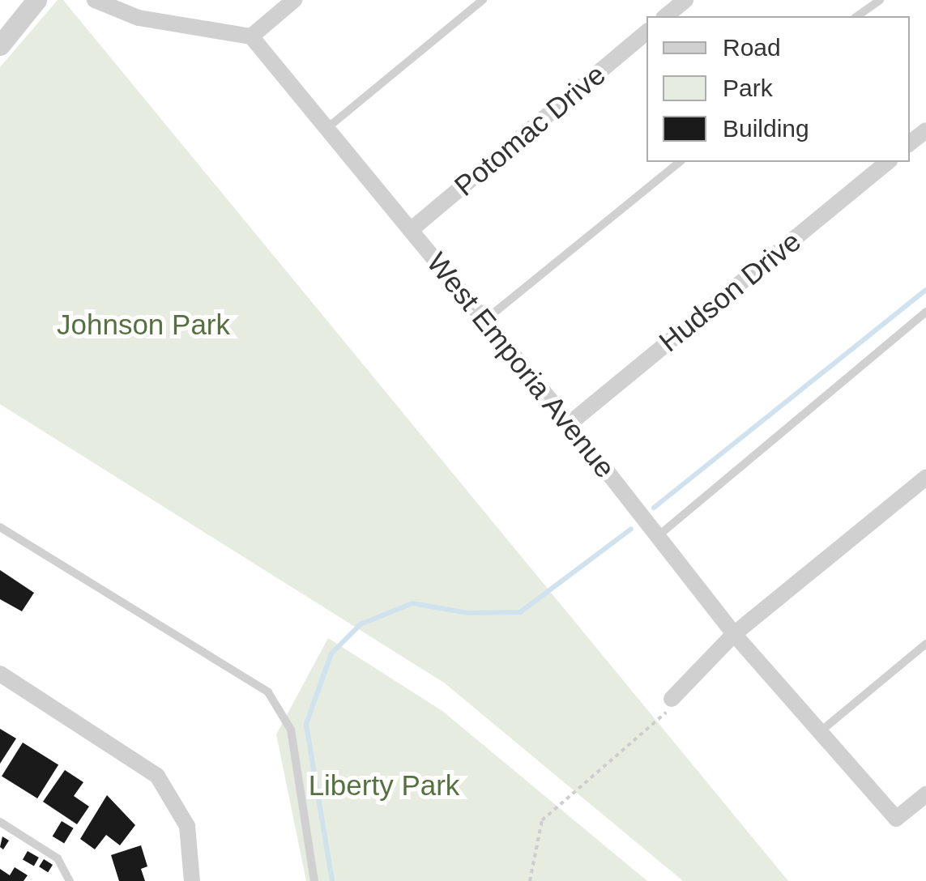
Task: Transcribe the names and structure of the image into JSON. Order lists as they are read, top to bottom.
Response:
{
  "streets": {
    "street": ["Potomac Drive", "Hudson Drive", "West Emporia Avenue"]
  },
  "crossings": [
    ["Potomac Drive", "West Emporia Avenue"],
    ["Hudson Drive", "West Emporia Avenue"]
  ],
  "parks": ["Johnson Park", "Liberty Park"],
  "legend": ["Road", "Park", "Building"]
}
